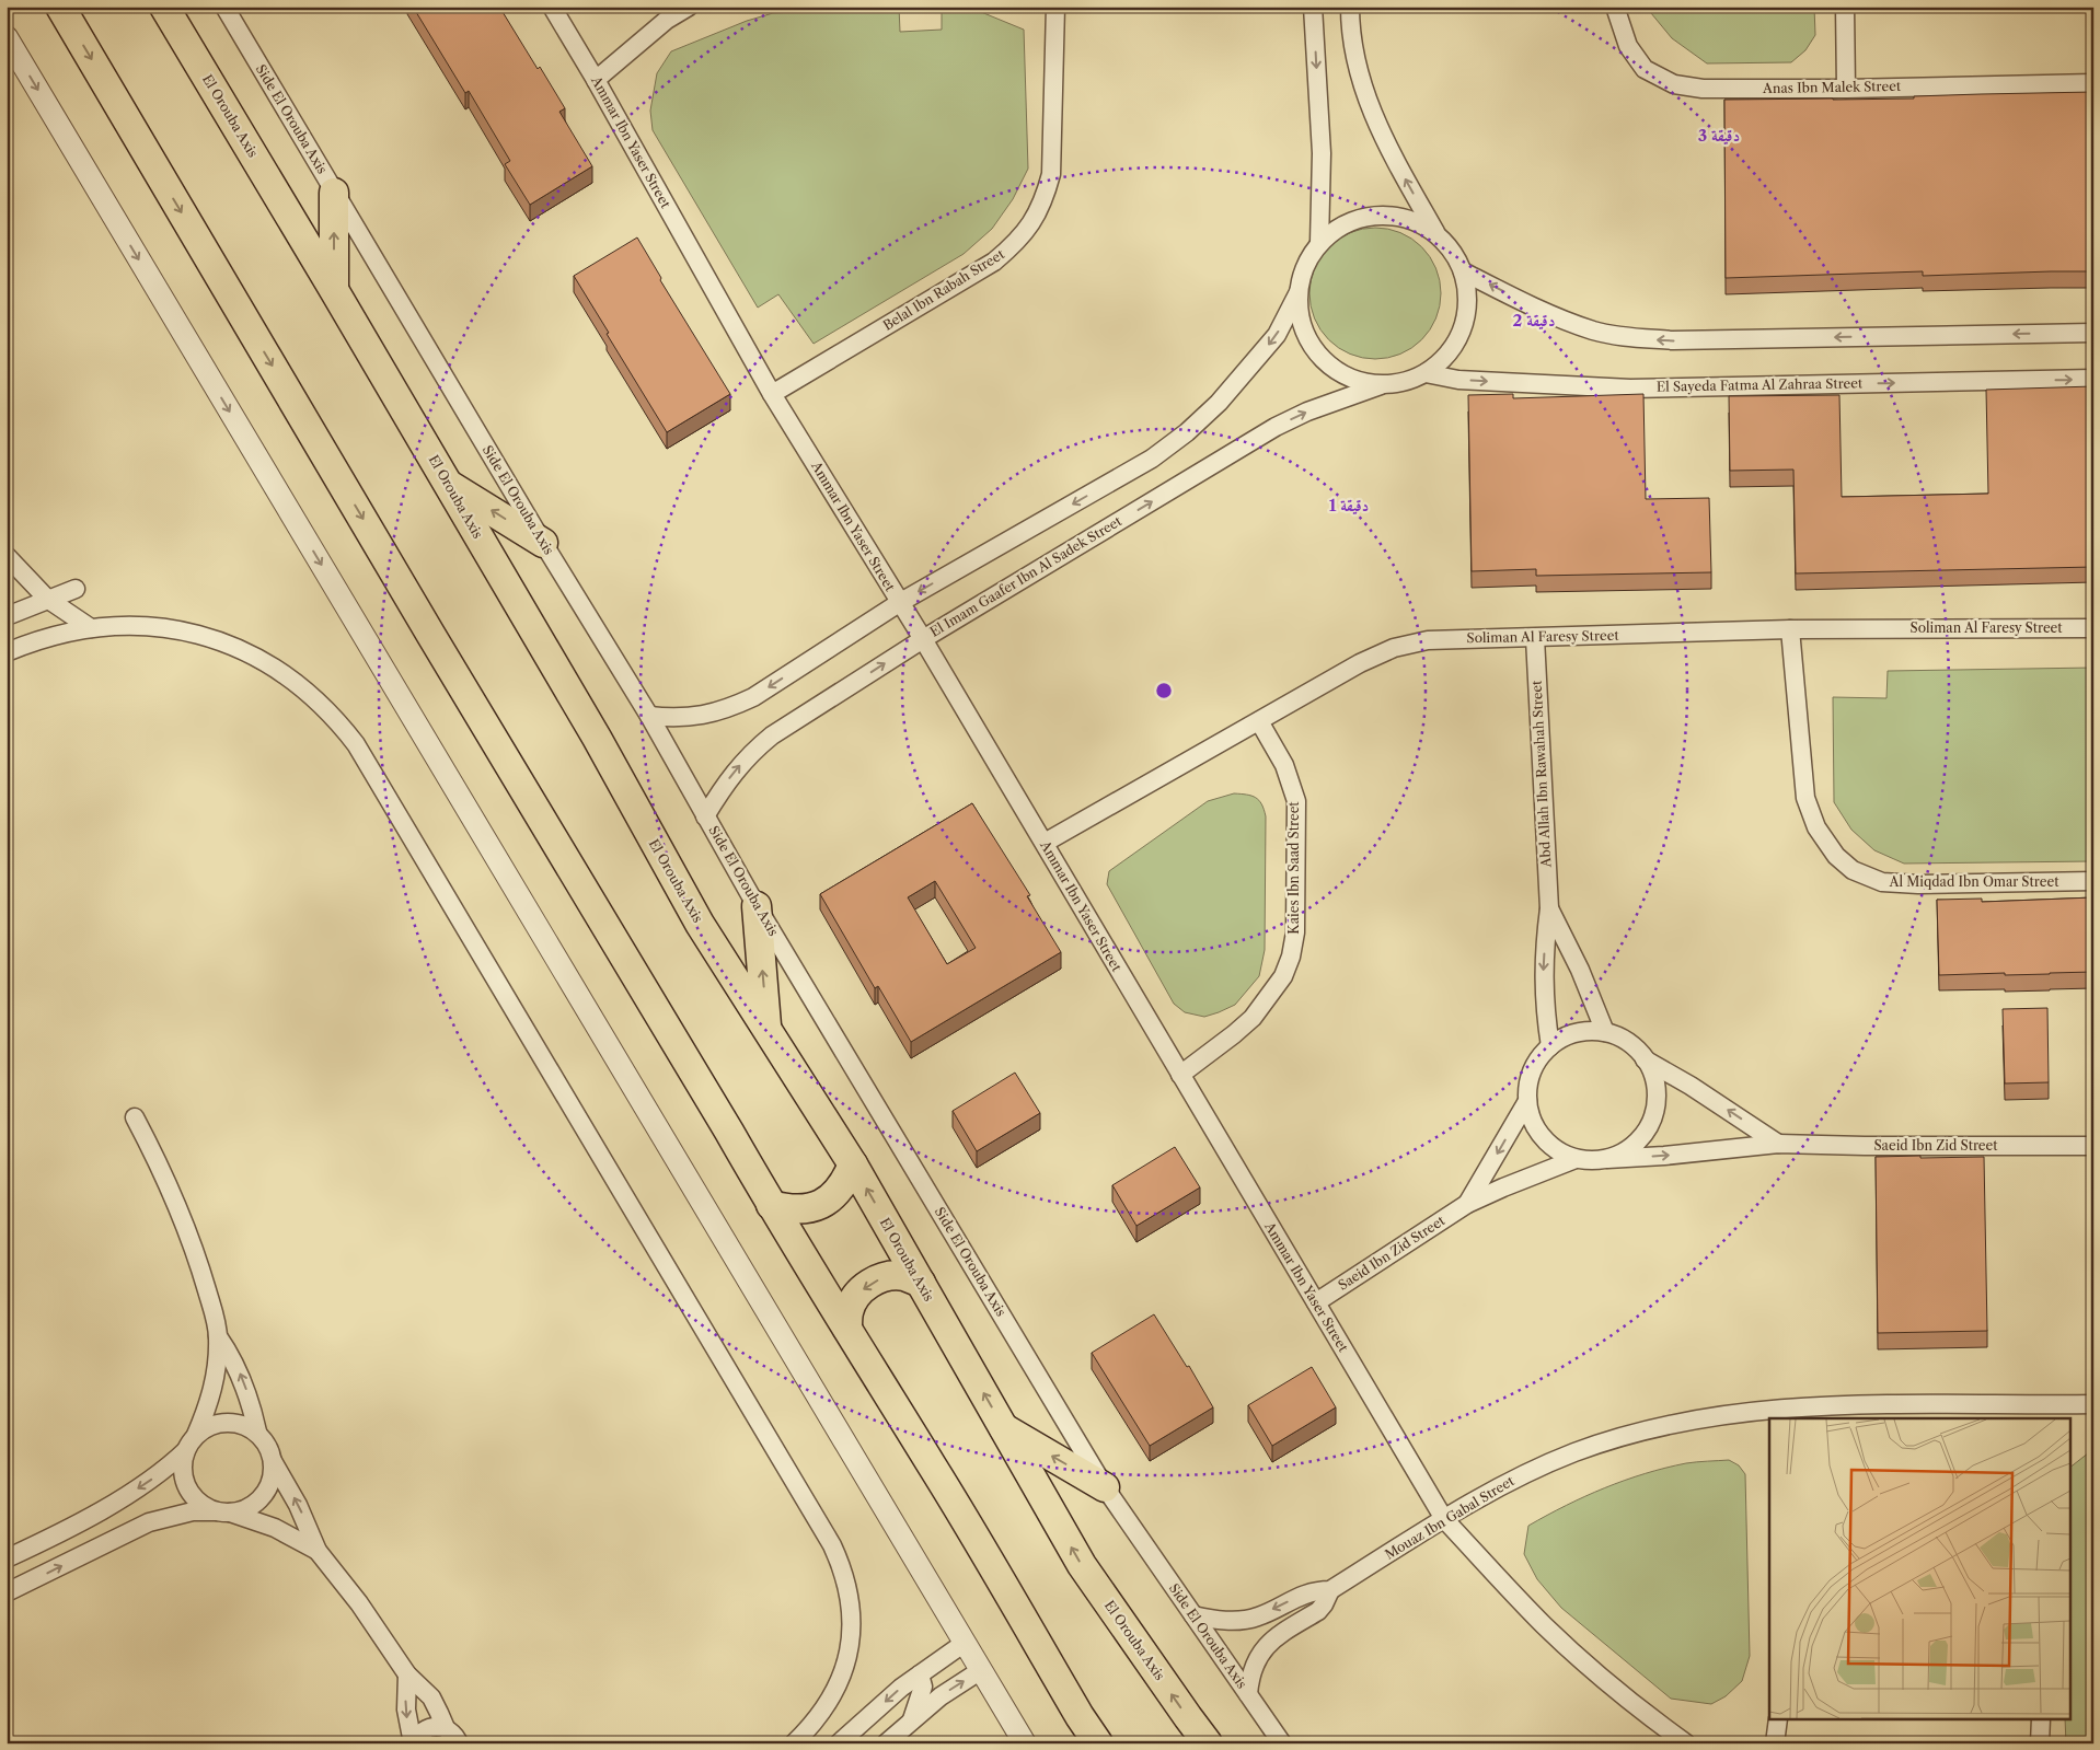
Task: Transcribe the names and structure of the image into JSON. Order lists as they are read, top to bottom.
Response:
{
  "streets": {
    "main road": ["El Orouba Axis"],
    "street": [
      "Anas Ibn Malek Street",
      "Side El Orouba Axis",
      "Ammar Ibn Yaser Street",
      "Belal Ibn Rabah Street",
      "El Sayeda Fatma Al Zahraa Street",
      "El Imam Gaafer Ibn Al Sadek Street",
      "Soliman Al Faresy Street",
      "Abd Allah Ibn Rawahah Street",
      "Kaies Ibn Saad Street",
      "Al Miqdad Ibn Omar Street",
      "Saeid Ibn Zid Street",
      "Mouaz Ibn Gabal Street"
    ]
  },
  "crossings": [
    ["Side El Orouba Axis", "El Imam Gaafer Ibn Al Sadek Street"],
    ["Side El Orouba Axis", "Mouaz Ibn Gabal Street"],
    ["Ammar Ibn Yaser Street", "Belal Ibn Rabah Street"],
    ["Ammar Ibn Yaser Street", "El Imam Gaafer Ibn Al Sadek Street"],
    ["Ammar Ibn Yaser Street", "Soliman Al Faresy Street"],
    ["Ammar Ibn Yaser Street", "Kaies Ibn Saad Street"],
    ["Ammar Ibn Yaser Street", "Saeid Ibn Zid Street"],
    ["Ammar Ibn Yaser Street", "Mouaz Ibn Gabal Street"],
    ["El Sayeda Fatma Al Zahraa Street", "El Imam Gaafer Ibn Al Sadek Street"],
    ["Soliman Al Faresy Street", "Abd Allah Ibn Rawahah Street"],
    ["Soliman Al Faresy Street", "Kaies Ibn Saad Street"],
    ["Soliman Al Faresy Street", "Al Miqdad Ibn Omar Street"],
    ["Abd Allah Ibn Rawahah Street", "Saeid Ibn Zid Street"]
  ],
  "rings": ["3 دقيقة", "2 دقيقة", "1 دقيقة"]
}
